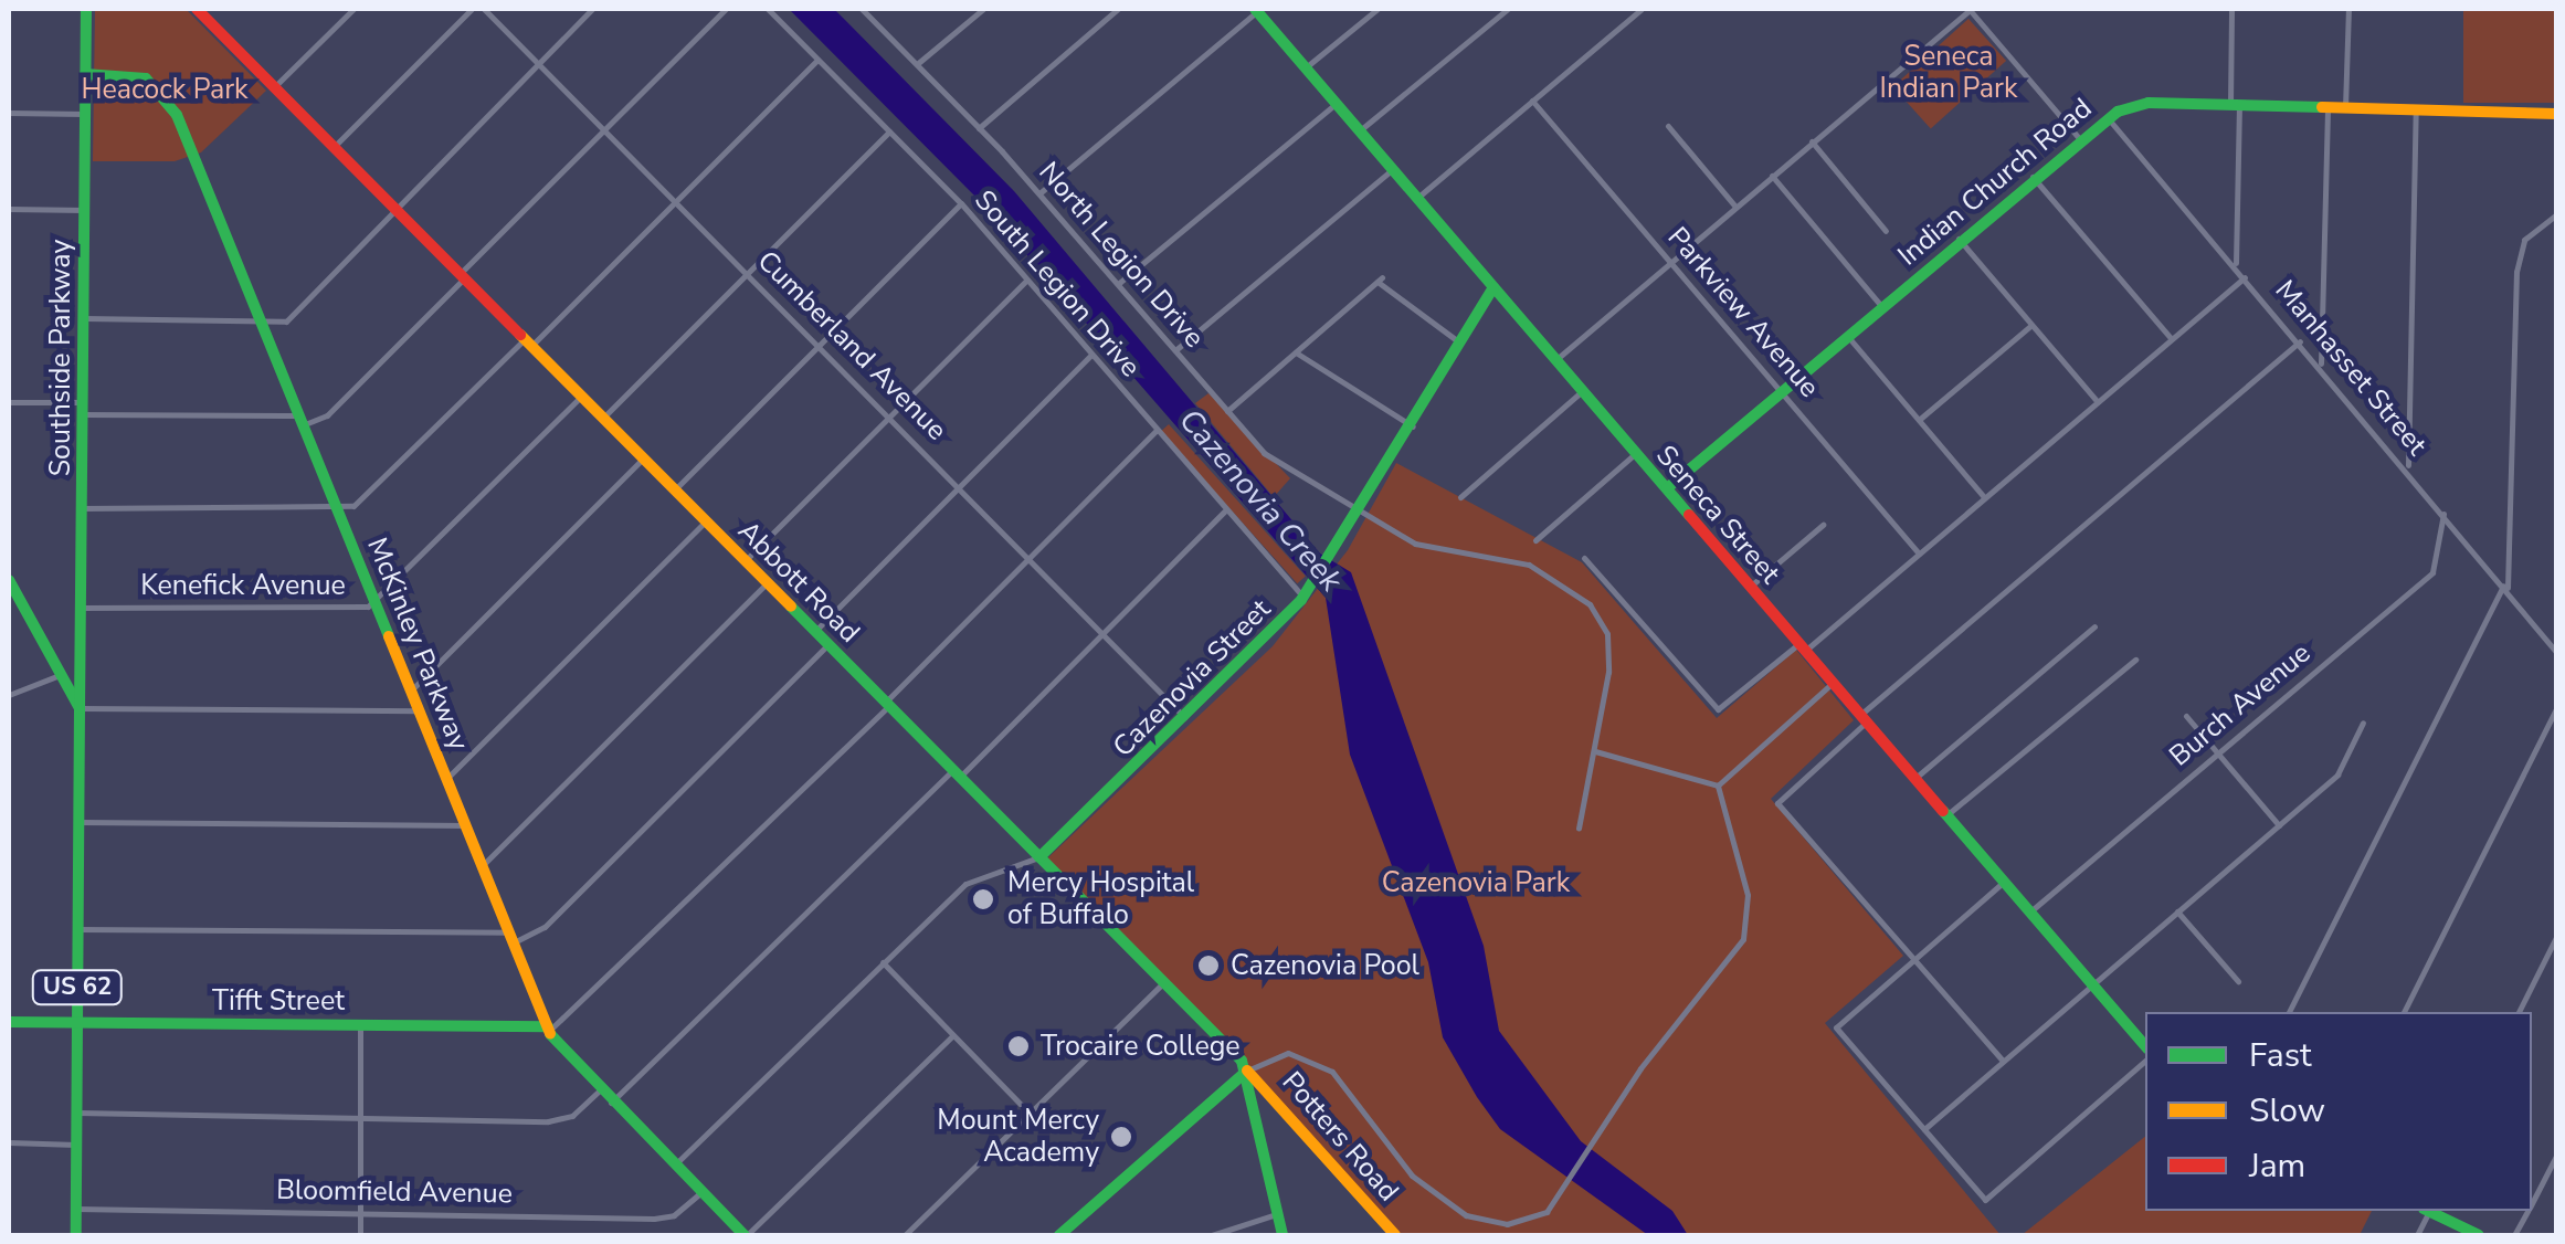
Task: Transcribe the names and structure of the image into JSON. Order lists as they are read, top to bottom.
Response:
{
  "streets": {
    "street": [
      "Indian Church Road",
      "North Legion Drive",
      "South Legion Drive",
      "Parkview Avenue",
      "Cumberland Avenue",
      "Southside Parkway",
      "Manhasset Street",
      "Seneca Street",
      "Abbott Road",
      "Kenefick Avenue",
      "McKinley Parkway",
      "Cazenovia Street",
      "Burch Avenue",
      "US 62",
      "Tifft Street",
      "Potters Road",
      "Bloomfield Avenue"
    ]
  },
  "crossings": [
    ["Indian Church Road", "Parkview Avenue"],
    ["Indian Church Road", "Manhasset Street"],
    ["Indian Church Road", "Seneca Street"],
    ["North Legion Drive", "Cazenovia Street"],
    ["South Legion Drive", "Cazenovia Street"],
    ["Cumberland Avenue", "Cazenovia Street"],
    ["Southside Parkway", "Kenefick Avenue"],
    ["Southside Parkway", "McKinley Parkway"],
    ["Southside Parkway", "US 62"],
    ["Manhasset Street", "Burch Avenue"],
    ["Seneca Street", "Cazenovia Street"],
    ["Seneca Street", "Burch Avenue"],
    ["Abbott Road", "Kenefick Avenue"],
    ["Abbott Road", "Cazenovia Street"],
    ["Abbott Road", "Potters Road"],
    ["Kenefick Avenue", "McKinley Parkway"],
    ["McKinley Parkway", "Tifft Street"],
    ["McKinley Parkway", "Bloomfield Avenue"],
    ["US 62", "Tifft Street"],
    ["US 62", "Bloomfield Avenue"]
  ],
  "water": ["Cazenovia Creek"],
  "parks": ["Seneca Indian Park", "Heacock Park", "Cazenovia Park"],
  "places": [
    "Mercy Hospital of Buffalo",
    "Cazenovia Pool",
    "Trocaire College",
    "Mount Mercy Academy"
  ],
  "legend": ["Fast", "Slow", "Jam"]
}
